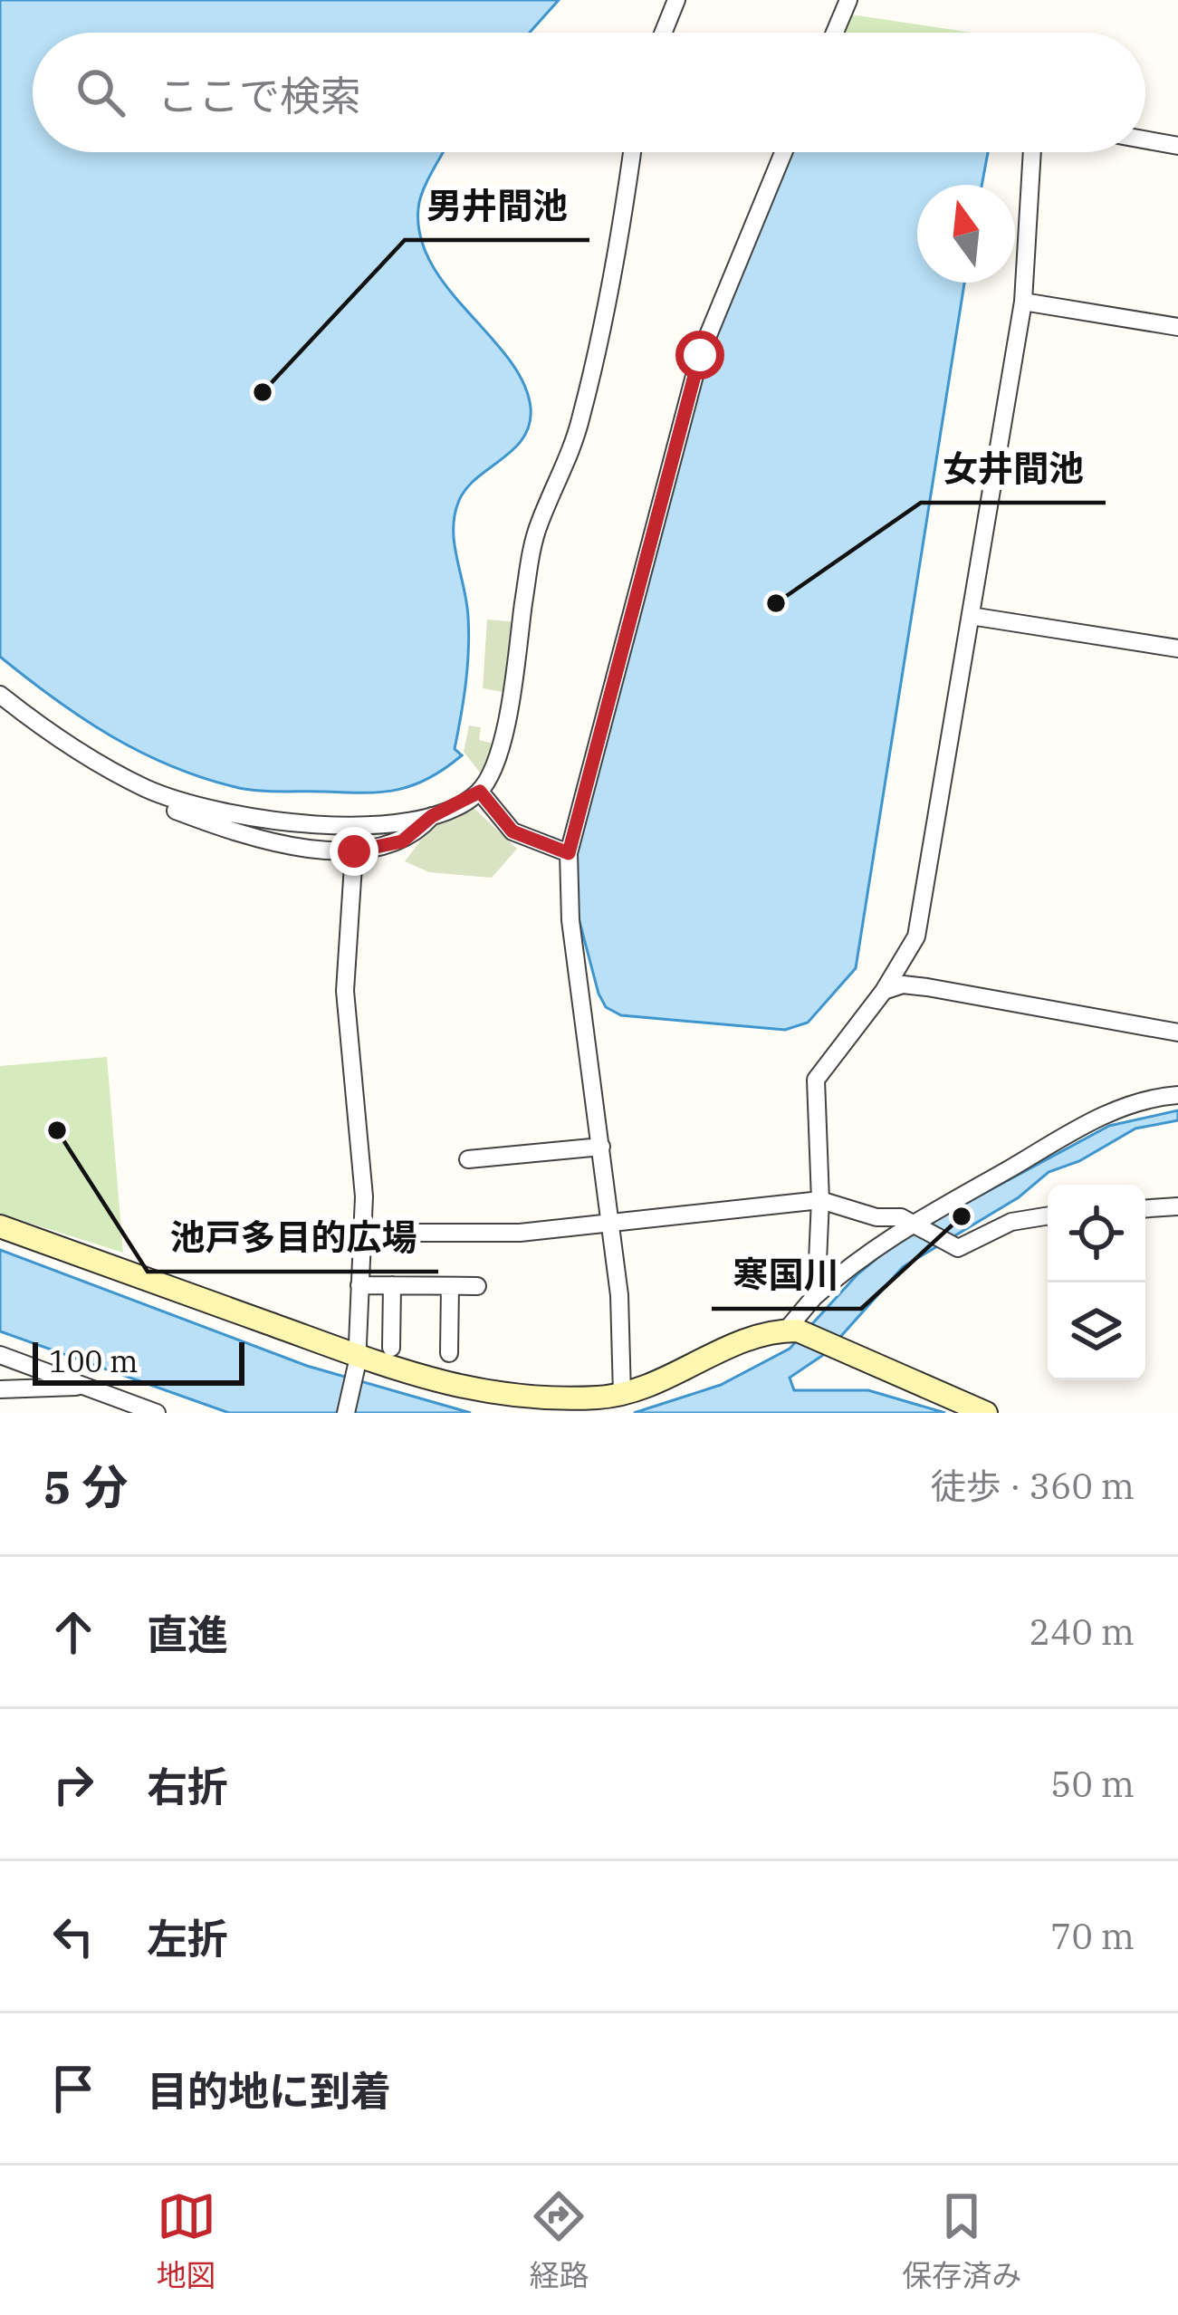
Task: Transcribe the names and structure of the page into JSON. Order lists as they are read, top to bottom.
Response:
{
  "places": [
    "男井間池",
    "女井間池",
    "池戸多目的広場",
    "寒国川"
  ],
  "scale_bar": "100 m",
  "north": "top",
  "page": {
    "search": "ここで検索",
    "scale": "100 m",
    "heading": ["5 分", "徒歩 · 360 m"],
    "list": [
      ["直進", "240 m"],
      ["右折", "50 m"],
      ["左折", "70 m"],
      "目的地に到着"
    ],
    "nav": ["地図", "経路", "保存済み"]
  }
}
